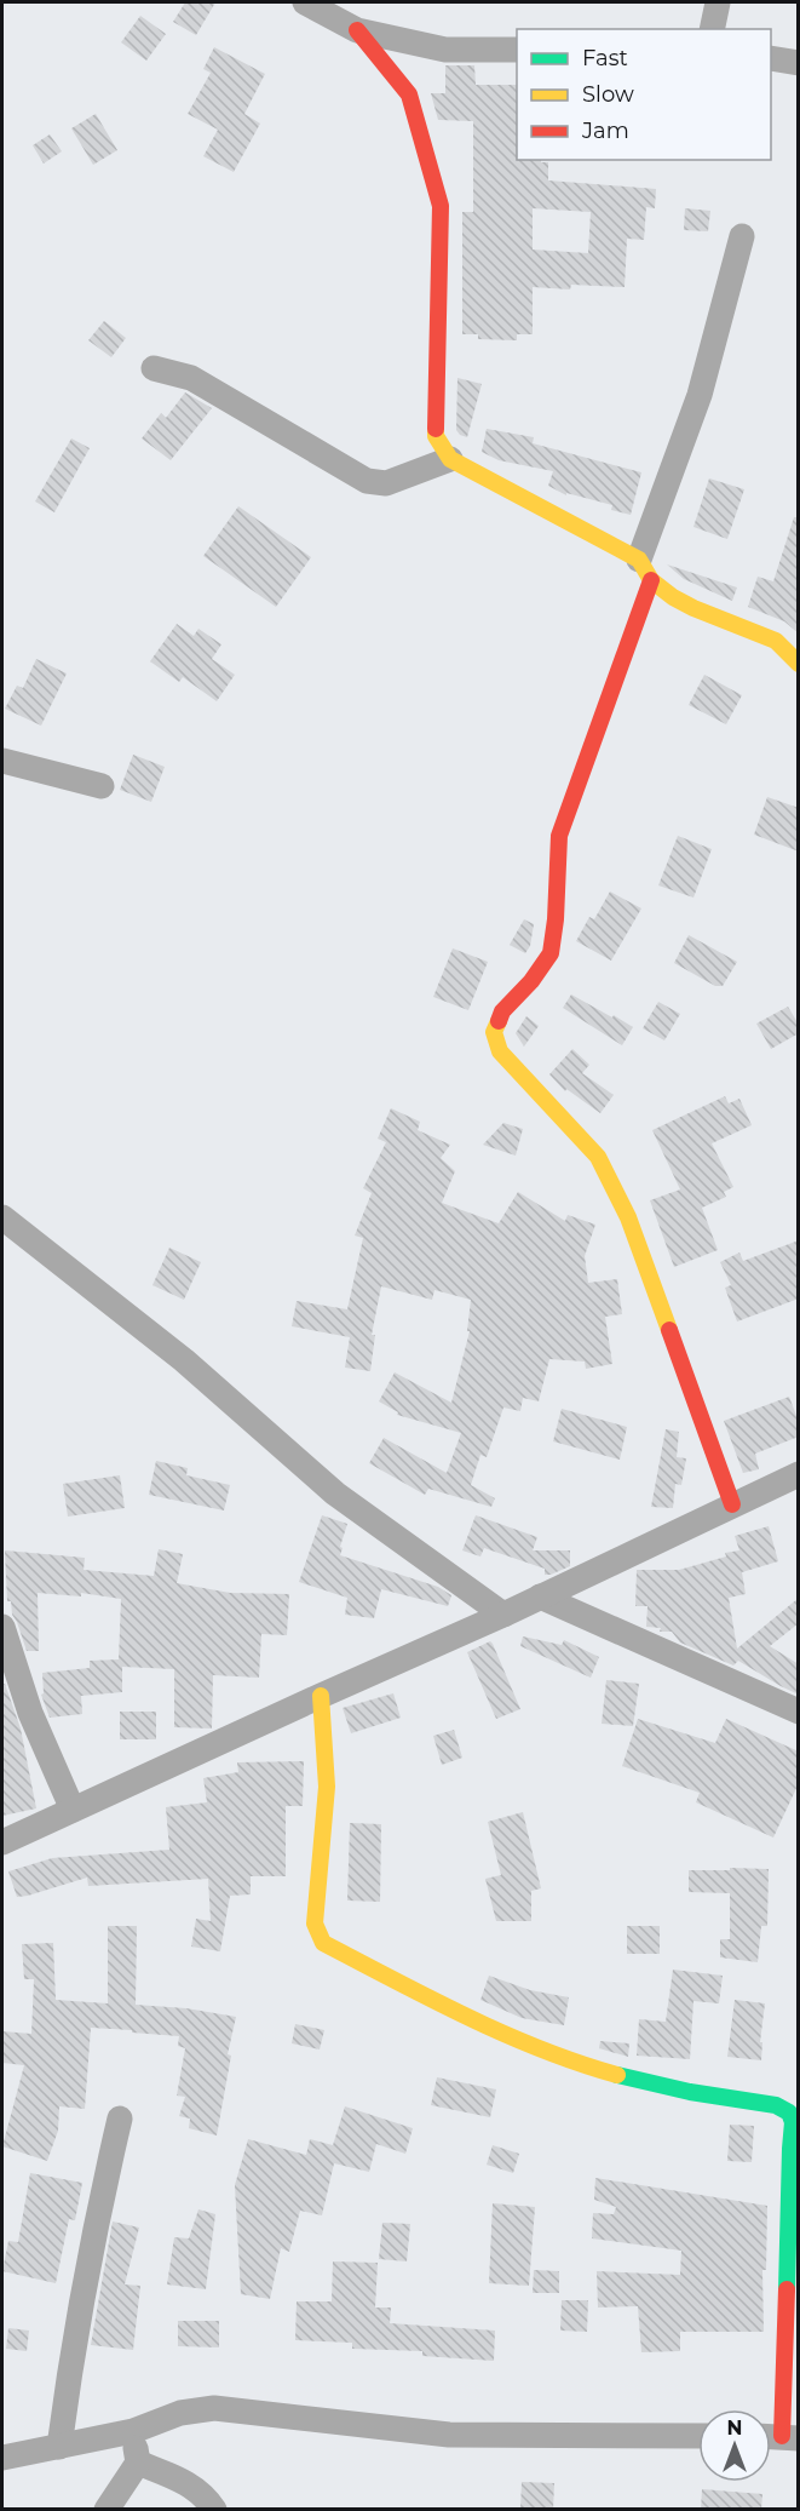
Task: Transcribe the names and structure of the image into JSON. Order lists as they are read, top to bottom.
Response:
{
  "legend": ["Fast", "Slow", "Jam"],
  "north": "top"
}
